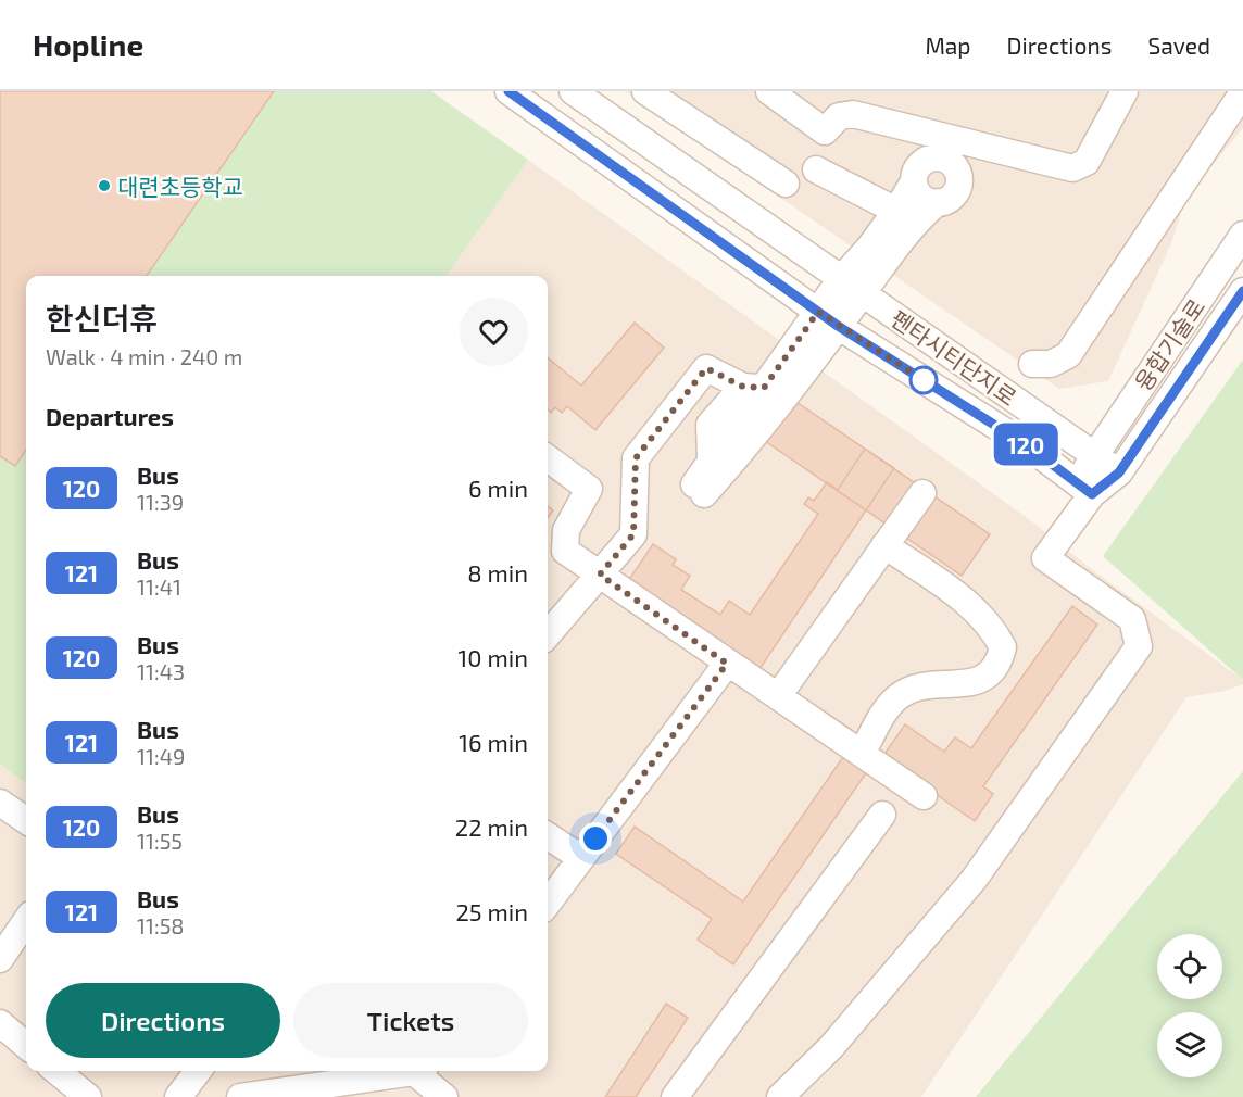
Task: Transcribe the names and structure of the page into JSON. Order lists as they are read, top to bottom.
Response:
{
  "streets": {
    "street": ["융합기술로", "펜타시티단지로"]
  },
  "crossings": [
    ["융합기술로", "펜타시티단지로"]
  ],
  "places": ["대련초등학교"],
  "lines": ["bus line 120"],
  "page": {
    "header": "Hopline",
    "nav": ["Map", "Directions", "Saved"],
    "on_map": "120",
    "heading": [
      ["한신더휴", "Walk · 4 min · 240 m"],
      "Departures"
    ],
    "list": [
      {
        "mark": "120",
        "name": "Bus",
        "note": "11:39",
        "value": "6 min"
      },
      {
        "mark": "121",
        "name": "Bus",
        "note": "11:41",
        "value": "8 min"
      },
      {
        "mark": "120",
        "name": "Bus",
        "note": "11:43",
        "value": "10 min"
      },
      {
        "mark": "121",
        "name": "Bus",
        "note": "11:49",
        "value": "16 min"
      },
      {
        "mark": "120",
        "name": "Bus",
        "note": "11:55",
        "value": "22 min"
      },
      {
        "mark": "121",
        "name": "Bus",
        "note": "11:58",
        "value": "25 min"
      }
    ],
    "buttons": ["Directions", "Tickets"]
  }
}
